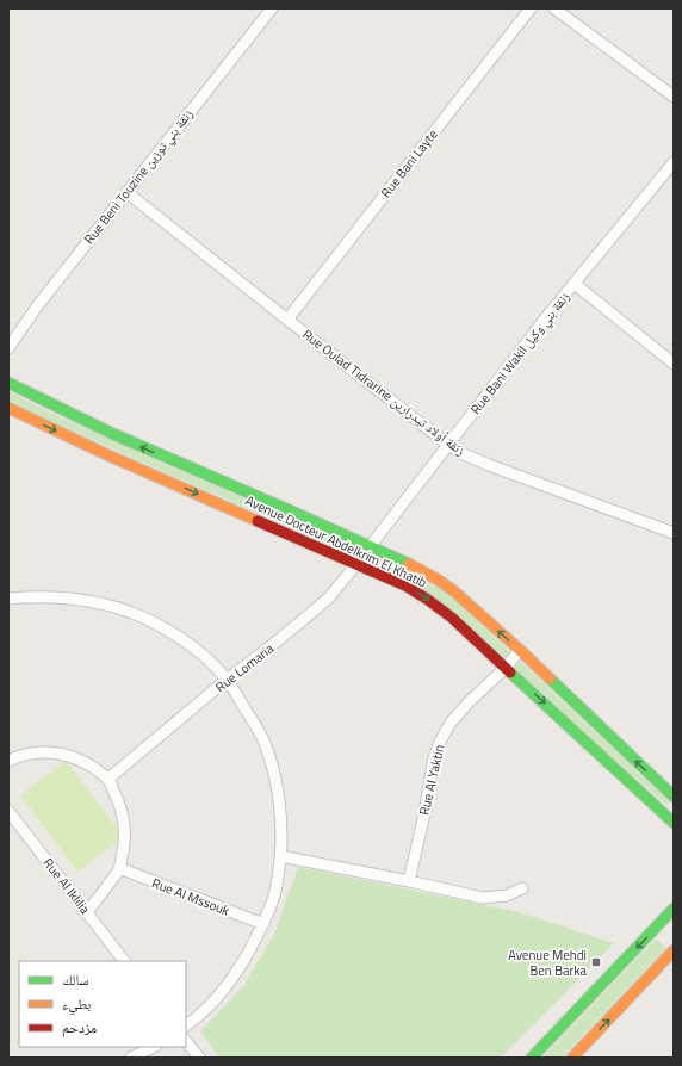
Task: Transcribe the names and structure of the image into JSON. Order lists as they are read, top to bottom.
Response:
{
  "streets": {
    "main road": ["Avenue Docteur Abdelkrim El Khatib"],
    "street": [
      "Rue Bani Layte",
      "Rue Beni Touzine زنقة بني توزين",
      "Rue Bani Wakil زنقة بني وكيل",
      "Rue Oulad Tidrarine زنقة أولاد تيدرارين",
      "Rue Lomaria",
      "Rue Al Yaktin",
      "Rue Al Iklilia",
      "Rue Al Mssouk"
    ]
  },
  "crossings": [
    ["Rue Bani Layte", "Rue Oulad Tidrarine زنقة أولاد تيدرارين"],
    ["Rue Beni Touzine زنقة بني توزين", "Rue Oulad Tidrarine زنقة أولاد تيدرارين"],
    ["Rue Bani Wakil زنقة بني وكيل", "Rue Oulad Tidrarine زنقة أولاد تيدرارين"],
    ["Rue Bani Wakil زنقة بني وكيل", "Avenue Docteur Abdelkrim El Khatib"],
    ["Rue Bani Wakil زنقة بني وكيل", "Rue Lomaria"],
    ["Avenue Docteur Abdelkrim El Khatib", "Rue Lomaria"],
    ["Avenue Docteur Abdelkrim El Khatib", "Rue Al Yaktin"]
  ],
  "places": {
    "transit": ["Avenue Mehdi Ben Barka"]
  },
  "legend": ["سالك", "بطيء", "مزدحم"]
}
